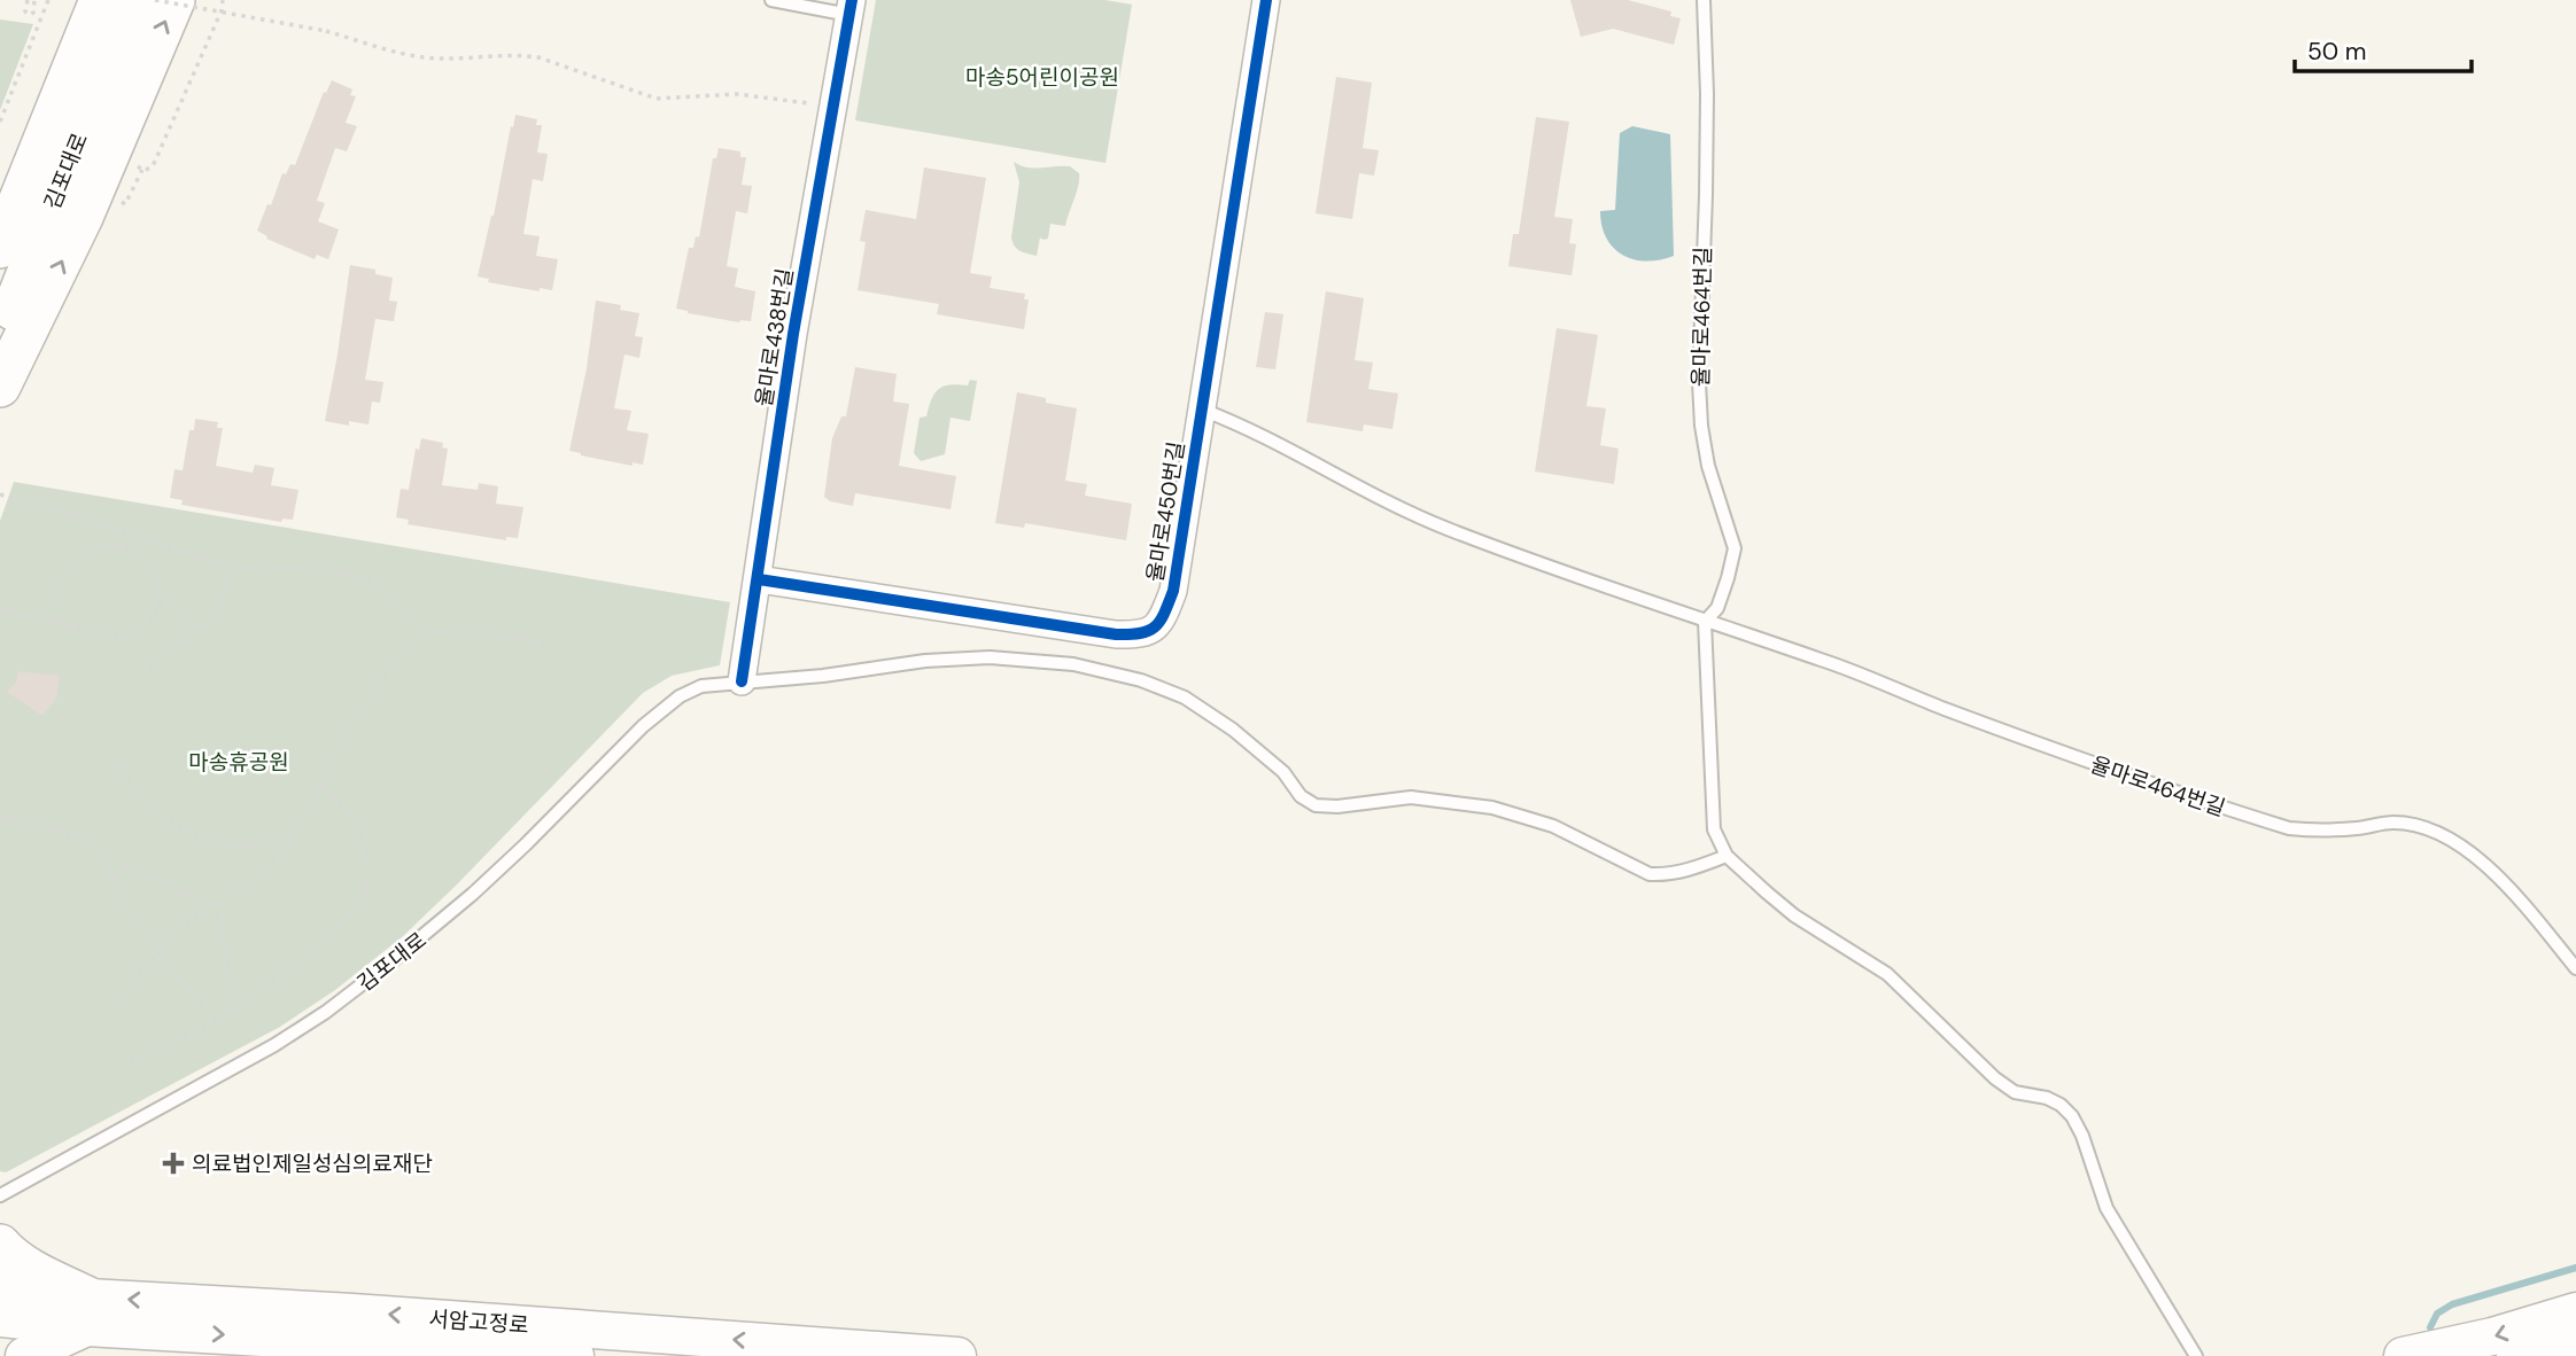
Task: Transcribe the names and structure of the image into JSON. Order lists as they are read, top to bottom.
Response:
{
  "streets": {
    "main road": ["김포대로", "서암고정로"],
    "street": ["율마로438번길", "율마로450번길"],
    "lane": ["율마로464번길"]
  },
  "crossings": [
    ["김포대로", "율마로438번길"],
    ["율마로438번길", "율마로450번길"]
  ],
  "parks": ["마송5어린이공원", "마송휴공원"],
  "places": {
    "health": ["의료법인제일성심의료재단"]
  },
  "scale_bar": "50 m"
}
